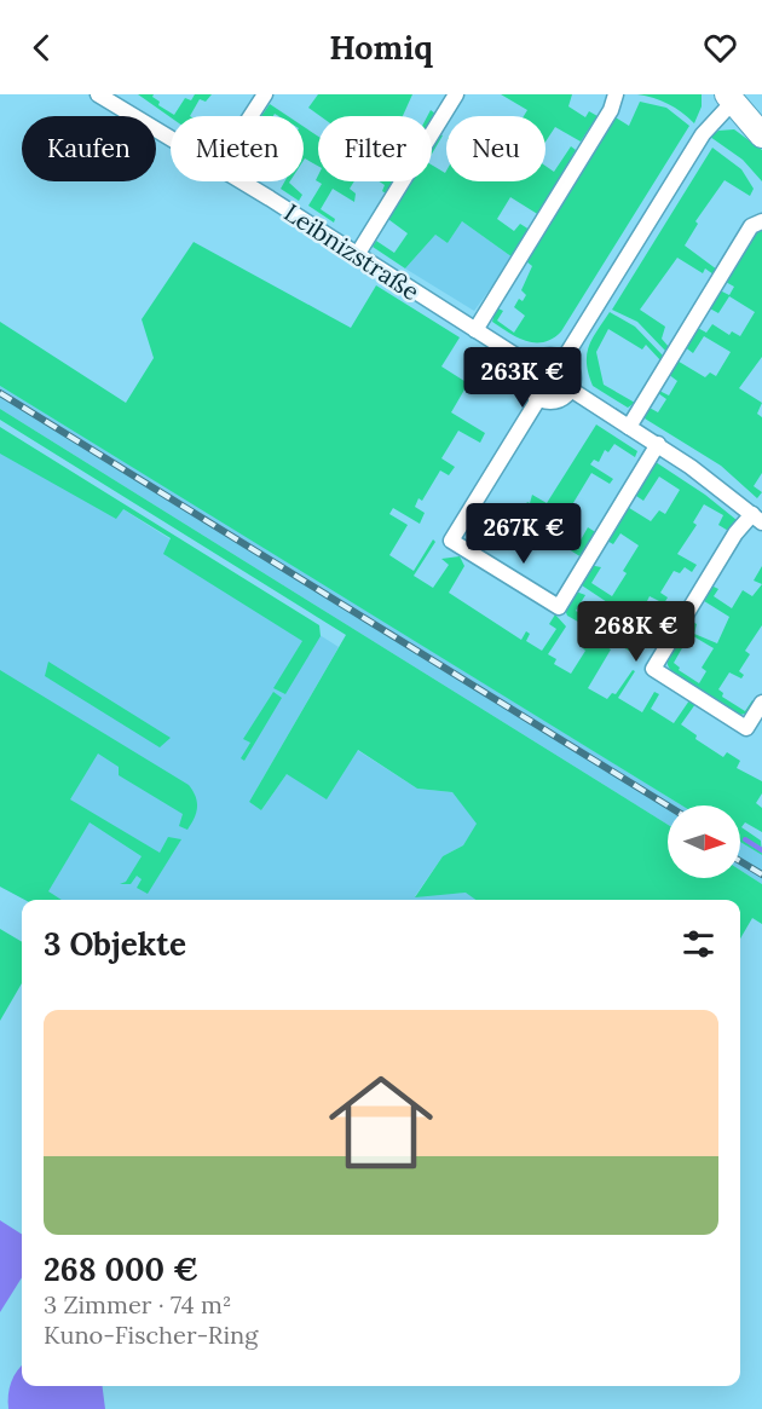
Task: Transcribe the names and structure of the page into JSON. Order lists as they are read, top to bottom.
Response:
{
  "streets": {
    "street": ["Leibnizstraße"]
  },
  "north": "right",
  "page": {
    "header": "Homiq",
    "chip": [
      "Kaufen",
      "Mieten",
      "Filter",
      "Neu"
    ],
    "price": ["263K €", "267K €", "268K €"],
    "heading": "3 Objekte",
    "list": [
      {
        "name": "268 000 €",
        "note": "3 Zimmer · 74 m² · Kuno-Fischer-Ring"
      }
    ]
  }
}
